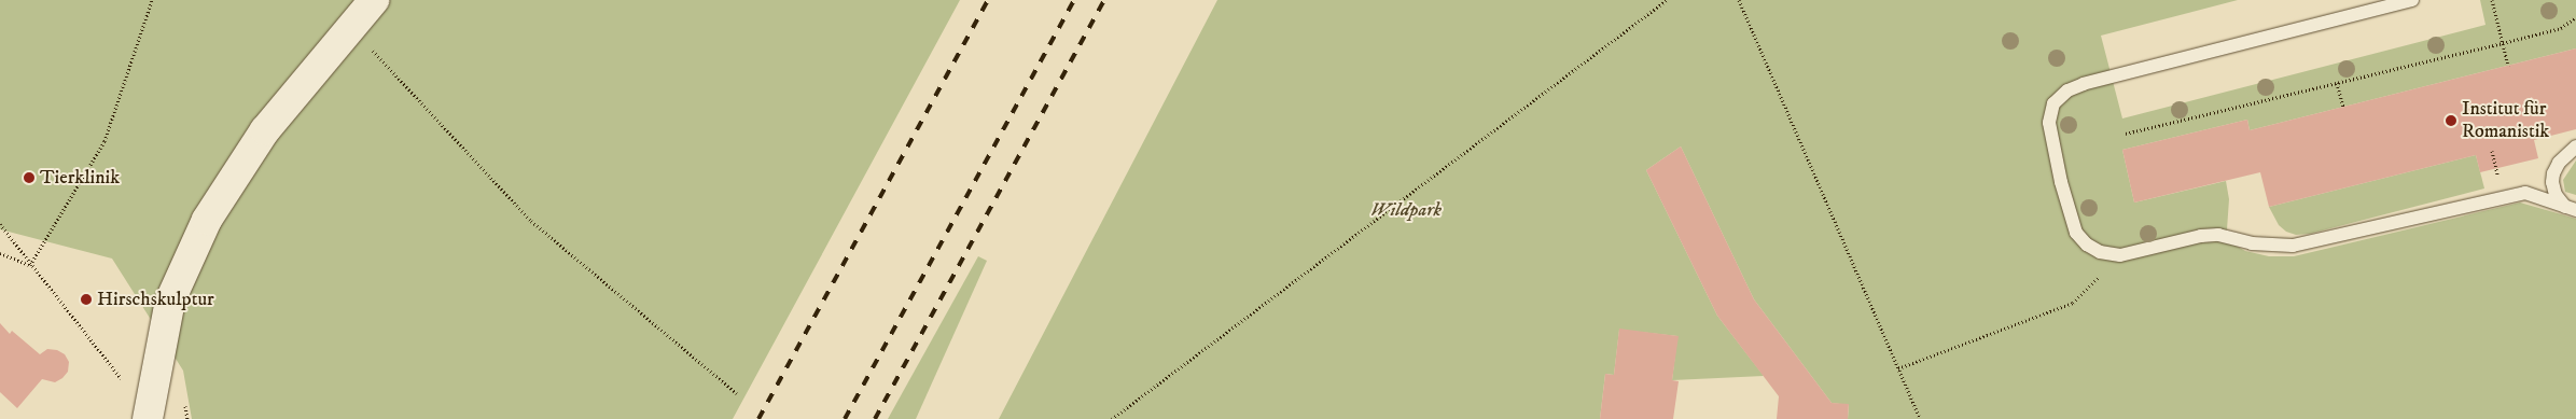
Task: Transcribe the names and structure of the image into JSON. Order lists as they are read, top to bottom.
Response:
{
  "parks": ["Wildpark"],
  "places": ["Institut für Romanistik", "Tierklinik", "Hirschskulptur"]
}
